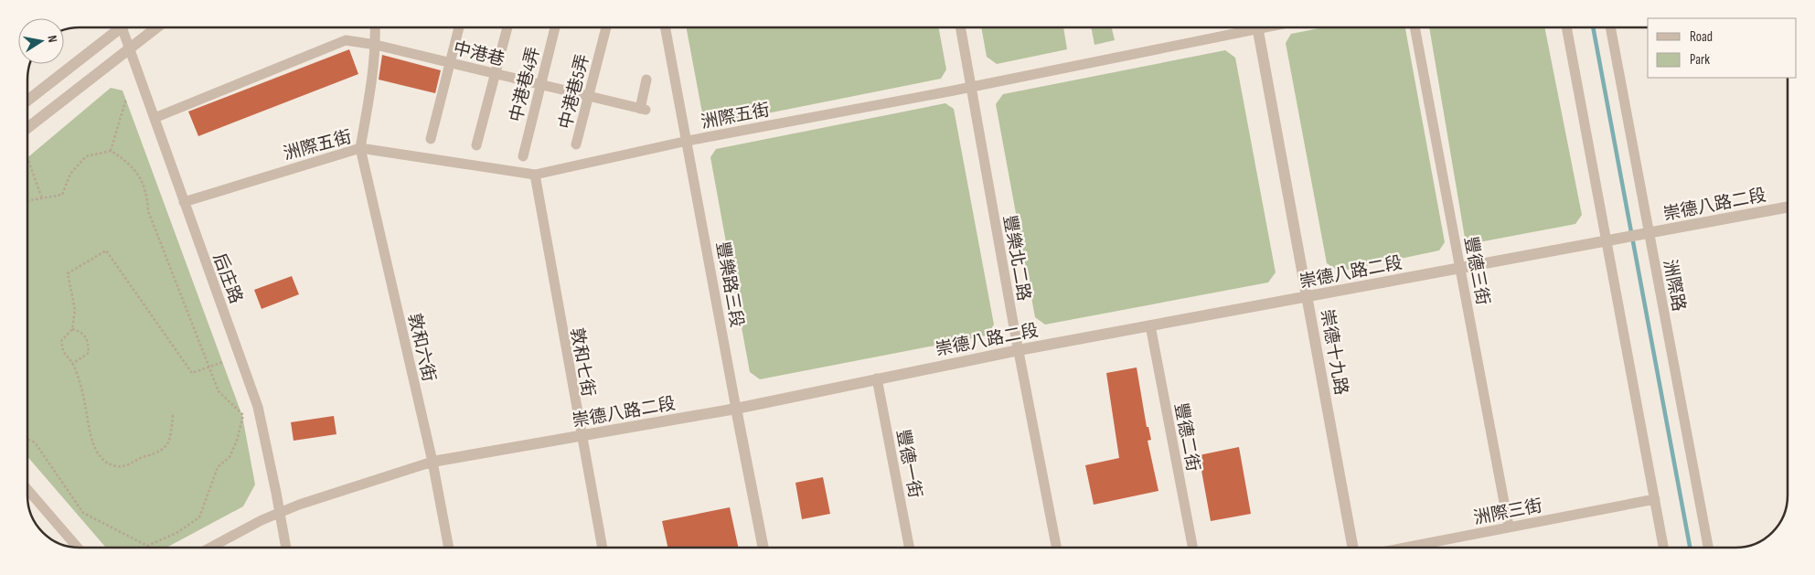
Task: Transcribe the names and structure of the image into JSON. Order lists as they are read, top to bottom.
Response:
{
  "streets": {
    "street": [
      "中港巷",
      "中港巷4弄",
      "中港巷5弄",
      "洲際五街",
      "崇德八路二段",
      "豐樂北二路",
      "豐德三街",
      "后庄路",
      "豐樂路三段",
      "洲際路",
      "敦和六街",
      "崇德十九路",
      "敦和七街",
      "豐德二街",
      "豐德一街",
      "洲際三街"
    ]
  },
  "crossings": [
    ["中港巷", "中港巷4弄"],
    ["中港巷", "中港巷5弄"],
    ["中港巷", "后庄路"],
    ["洲際五街", "豐樂北二路"],
    ["洲際五街", "后庄路"],
    ["洲際五街", "豐樂路三段"],
    ["洲際五街", "敦和六街"],
    ["洲際五街", "敦和七街"],
    ["崇德八路二段", "豐樂北二路"],
    ["崇德八路二段", "豐德三街"],
    ["崇德八路二段", "后庄路"],
    ["崇德八路二段", "豐樂路三段"],
    ["崇德八路二段", "洲際路"],
    ["崇德八路二段", "敦和六街"],
    ["崇德八路二段", "崇德十九路"],
    ["崇德八路二段", "敦和七街"],
    ["崇德八路二段", "豐德二街"],
    ["崇德八路二段", "豐德一街"],
    ["豐德三街", "洲際三街"]
  ],
  "legend": ["Road", "Park"],
  "north": "right"
}
